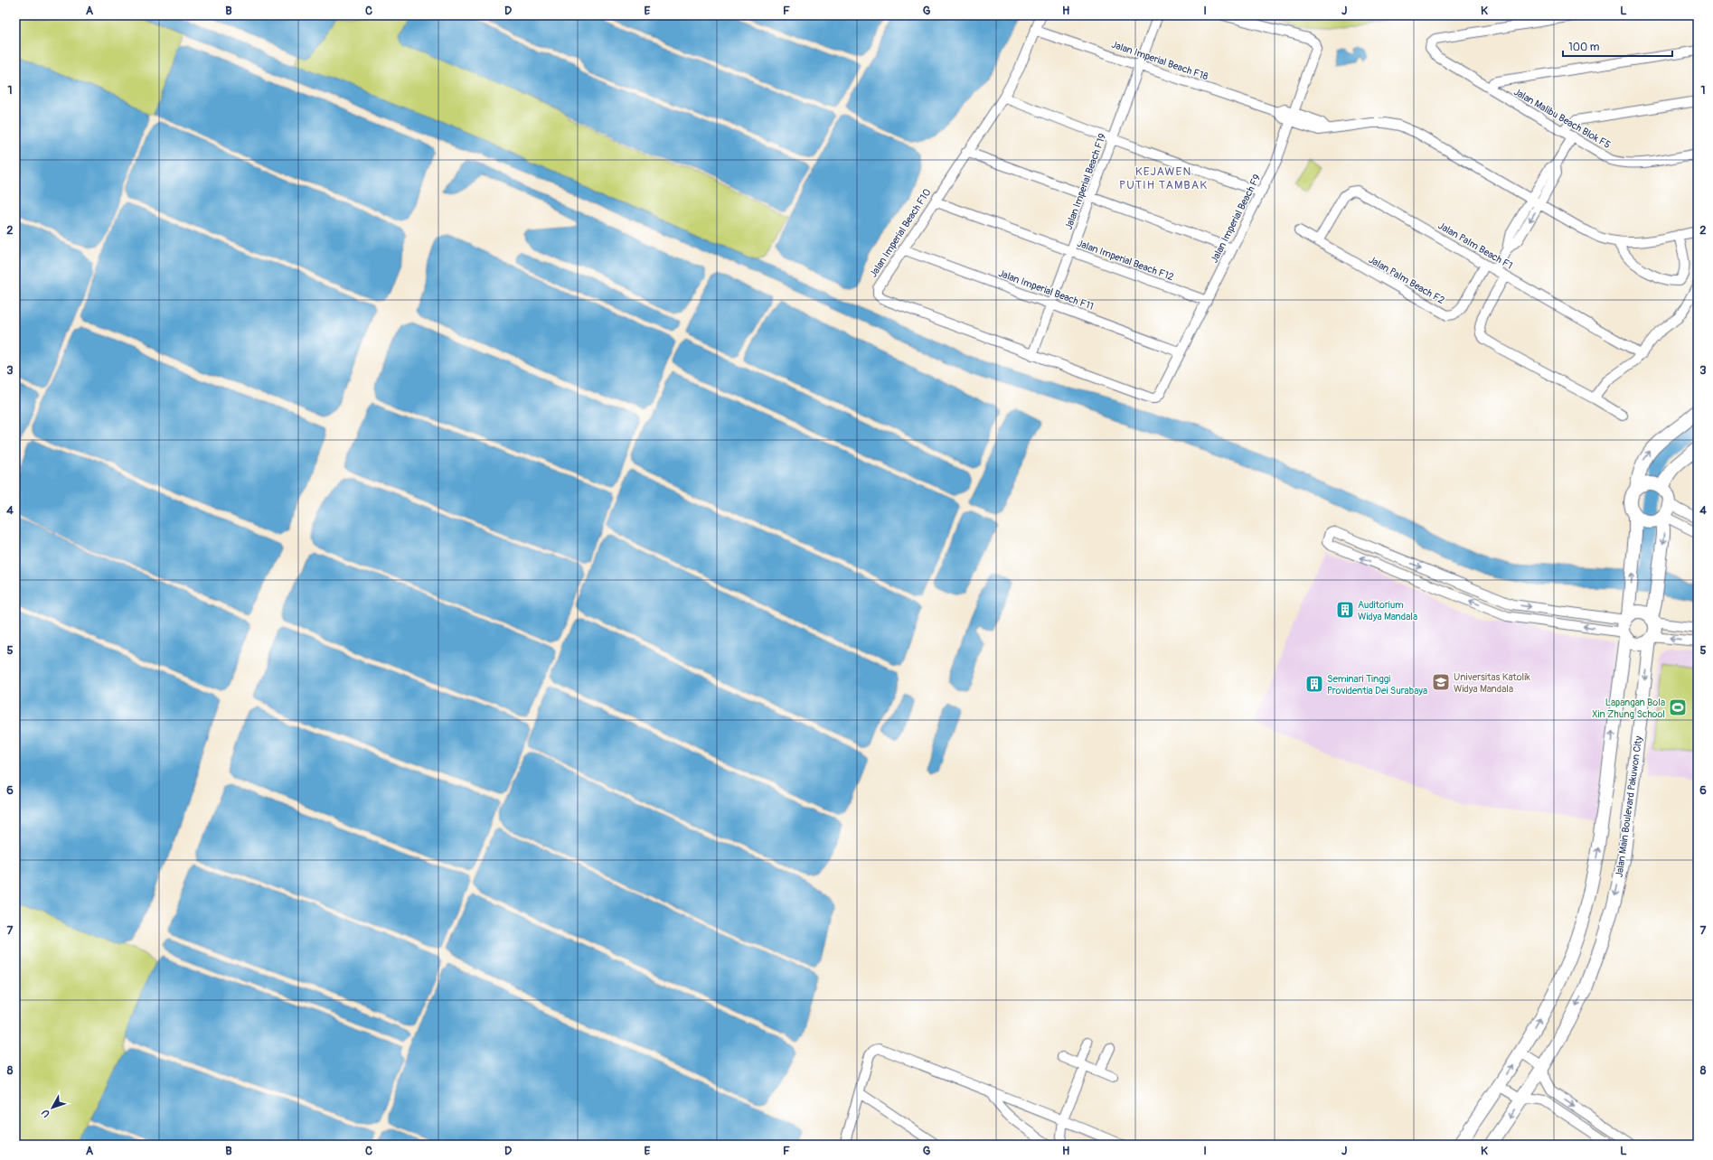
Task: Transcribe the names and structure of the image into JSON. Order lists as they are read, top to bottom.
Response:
{
  "streets": {
    "street": [
      "Jalan Imperial Beach F18",
      "Jalan Malibu Beach Blok F5",
      "Jalan Imperial Beach F19",
      "Jalan Imperial Beach F9",
      "Jalan Imperial Beach F10",
      "Jalan Palm Beach F1",
      "Jalan Imperial Beach F12",
      "Jalan Palm Beach F2",
      "Jalan Imperial Beach F11",
      "Jalan Main Boulevard Pakuwon City"
    ]
  },
  "crossings": [
    ["Jalan Imperial Beach F18", "Jalan Imperial Beach F19"],
    ["Jalan Imperial Beach F18", "Jalan Imperial Beach F9"],
    ["Jalan Imperial Beach F18", "Jalan Imperial Beach F10"],
    ["Jalan Imperial Beach F19", "Jalan Imperial Beach F10"],
    ["Jalan Imperial Beach F19", "Jalan Imperial Beach F12"],
    ["Jalan Imperial Beach F19", "Jalan Imperial Beach F11"],
    ["Jalan Imperial Beach F9", "Jalan Imperial Beach F10"],
    ["Jalan Imperial Beach F9", "Jalan Imperial Beach F12"],
    ["Jalan Imperial Beach F9", "Jalan Imperial Beach F11"],
    ["Jalan Imperial Beach F10", "Jalan Imperial Beach F12"],
    ["Jalan Imperial Beach F10", "Jalan Imperial Beach F11"],
    ["Jalan Palm Beach F1", "Jalan Palm Beach F2"]
  ],
  "districts": ["KEJAWEN PUTIH TAMBAK"],
  "places": {
    "building": ["Auditorium Widya Mandala", "Seminari Tinggi Providentia Dei Surabaya"],
    "school or university": ["Universitas Katolik Widya Mandala"],
    "sports": ["Lapangan Bola Xin Zhung School"]
  },
  "scale_bar": "100 m",
  "north": "bottom left",
  "grid": {
    "columns": [
      "A",
      "B",
      "C",
      "D",
      "E",
      "F",
      "G",
      "H",
      "I",
      "J",
      "K",
      "L"
    ],
    "rows": [
      "1",
      "2",
      "3",
      "4",
      "5",
      "6",
      "7",
      "8"
    ]
  }
}
